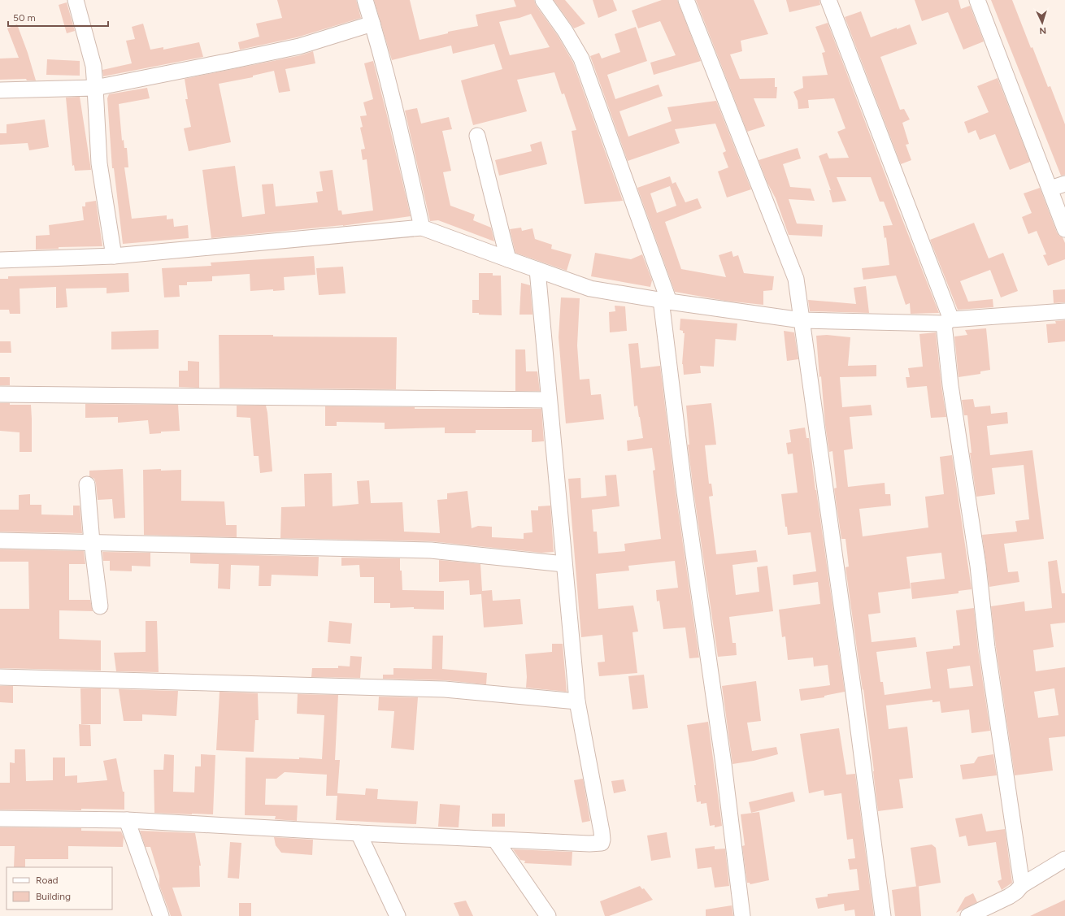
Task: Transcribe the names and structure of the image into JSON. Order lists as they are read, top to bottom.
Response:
{
  "legend": ["Road", "Building"],
  "scale_bar": "50 m",
  "north": "bottom"
}
